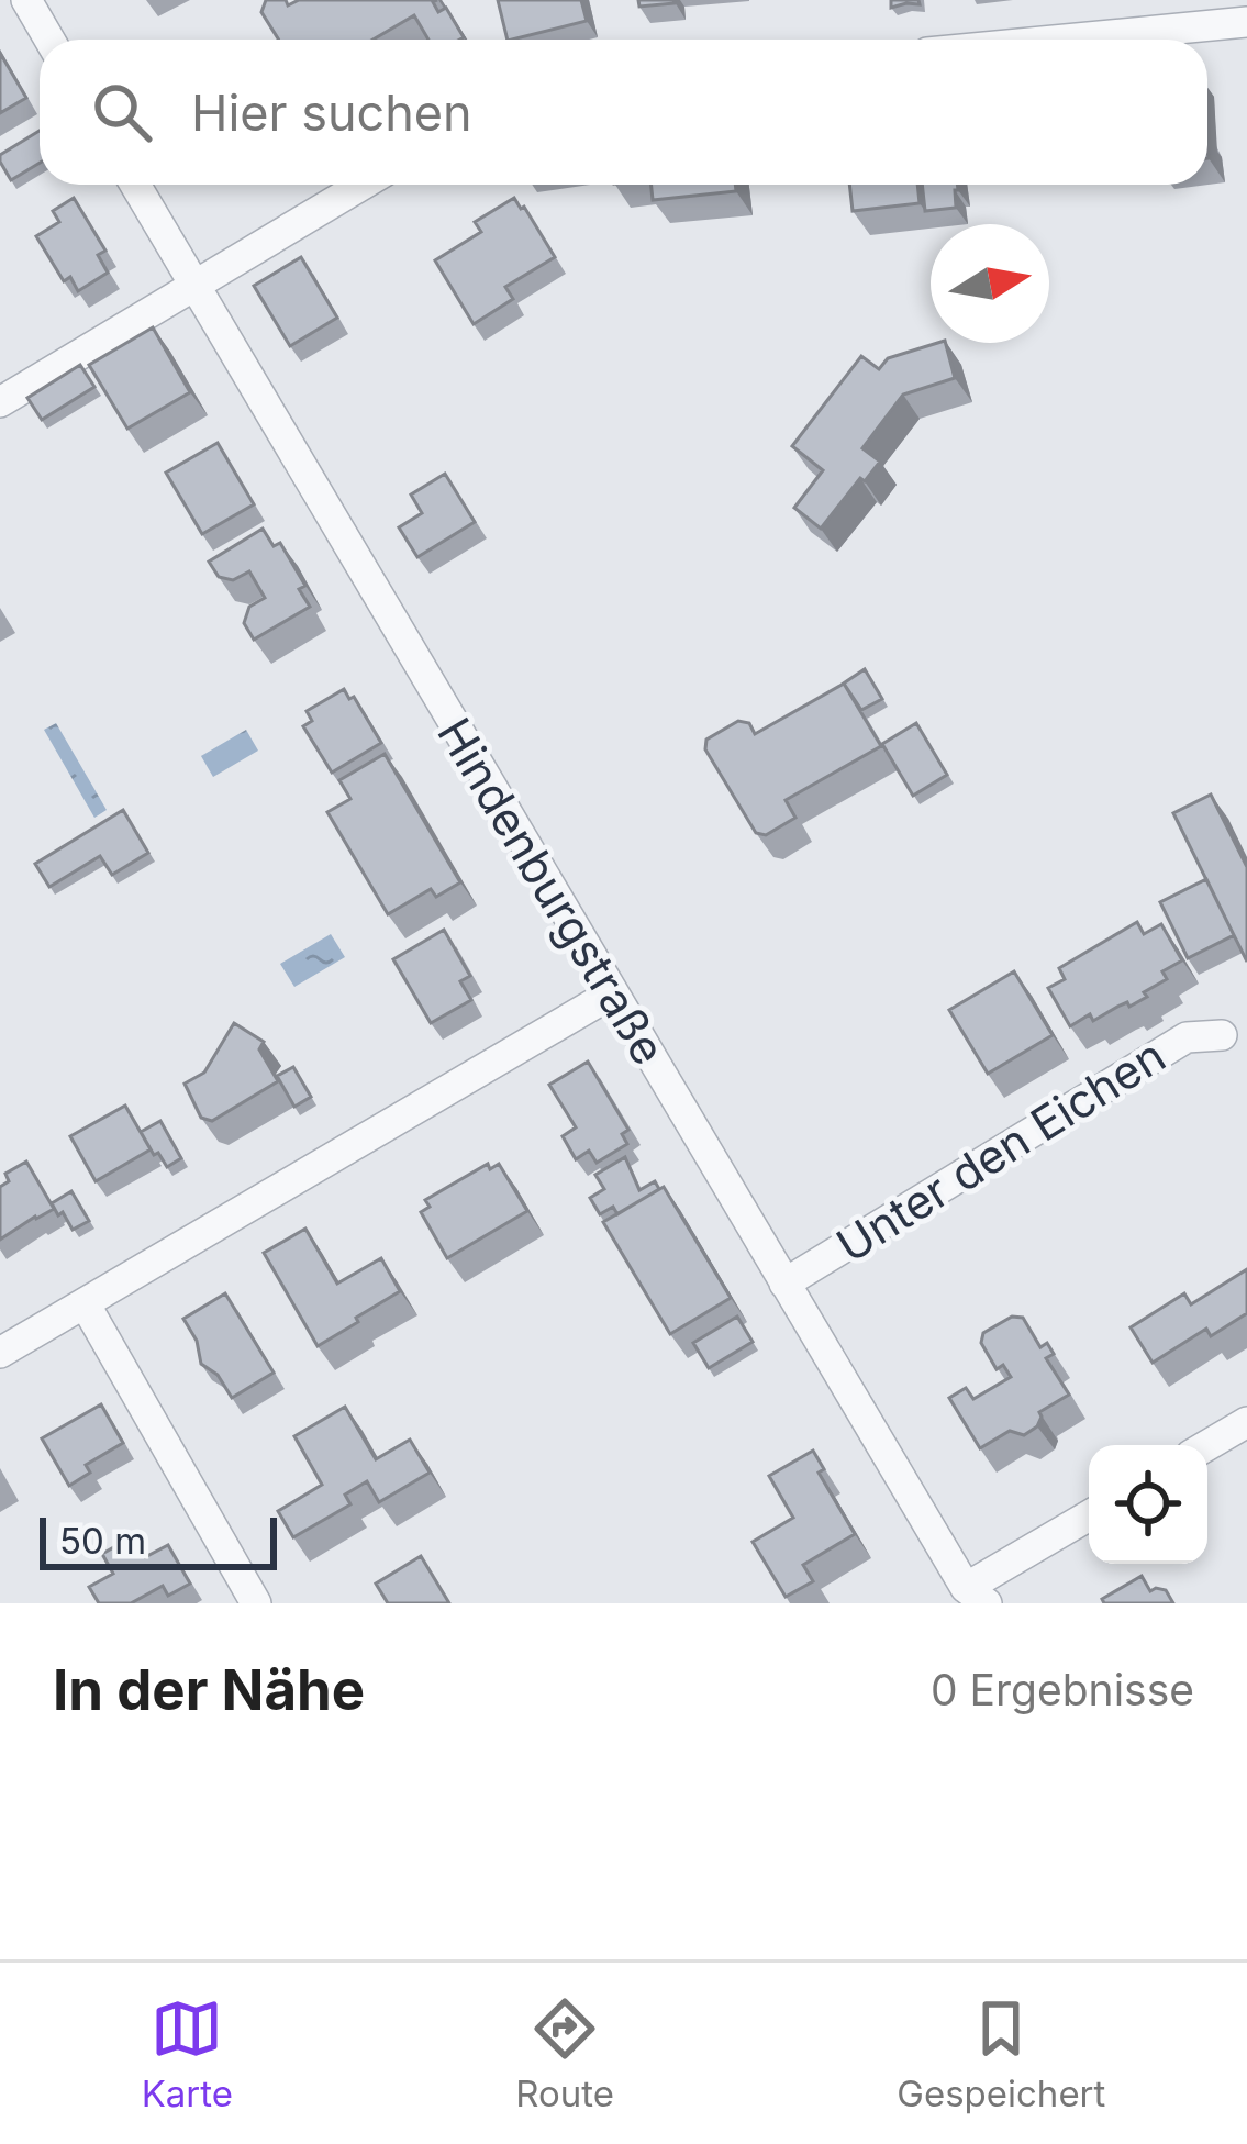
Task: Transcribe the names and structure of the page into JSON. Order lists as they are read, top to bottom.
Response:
{
  "streets": {
    "street": ["Hindenburgstraße", "Unter den Eichen"]
  },
  "crossings": [
    ["Hindenburgstraße", "Unter den Eichen"]
  ],
  "scale_bar": "50 m",
  "north": "right",
  "page": {
    "search": "Hier suchen",
    "scale": "50 m",
    "heading": ["In der Nähe", "0 Ergebnisse"],
    "nav": ["Karte", "Route", "Gespeichert"]
  }
}
